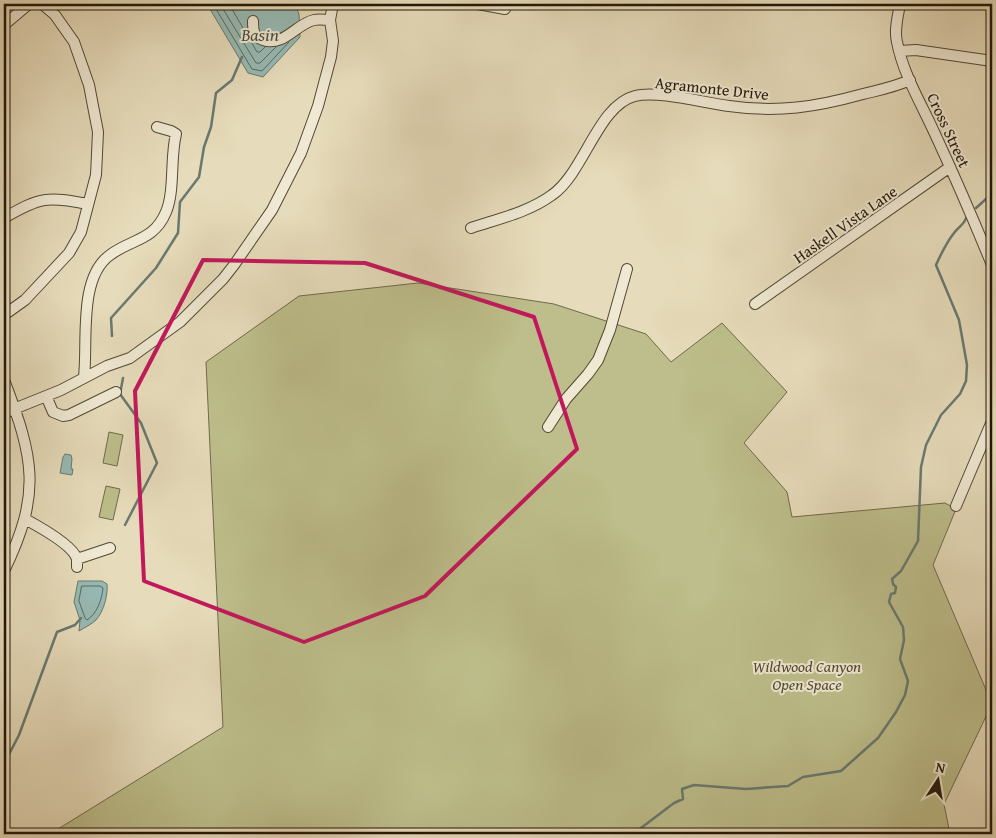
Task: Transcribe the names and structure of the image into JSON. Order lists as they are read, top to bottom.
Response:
{
  "streets": {
    "street": ["Agramonte Drive", "Cross Street", "Haskell Vista Lane"]
  },
  "crossings": [
    ["Agramonte Drive", "Cross Street"],
    ["Cross Street", "Haskell Vista Lane"]
  ],
  "water": ["Basin"],
  "parks": ["Wildwood Canyon Open Space"],
  "north": "top"
}
